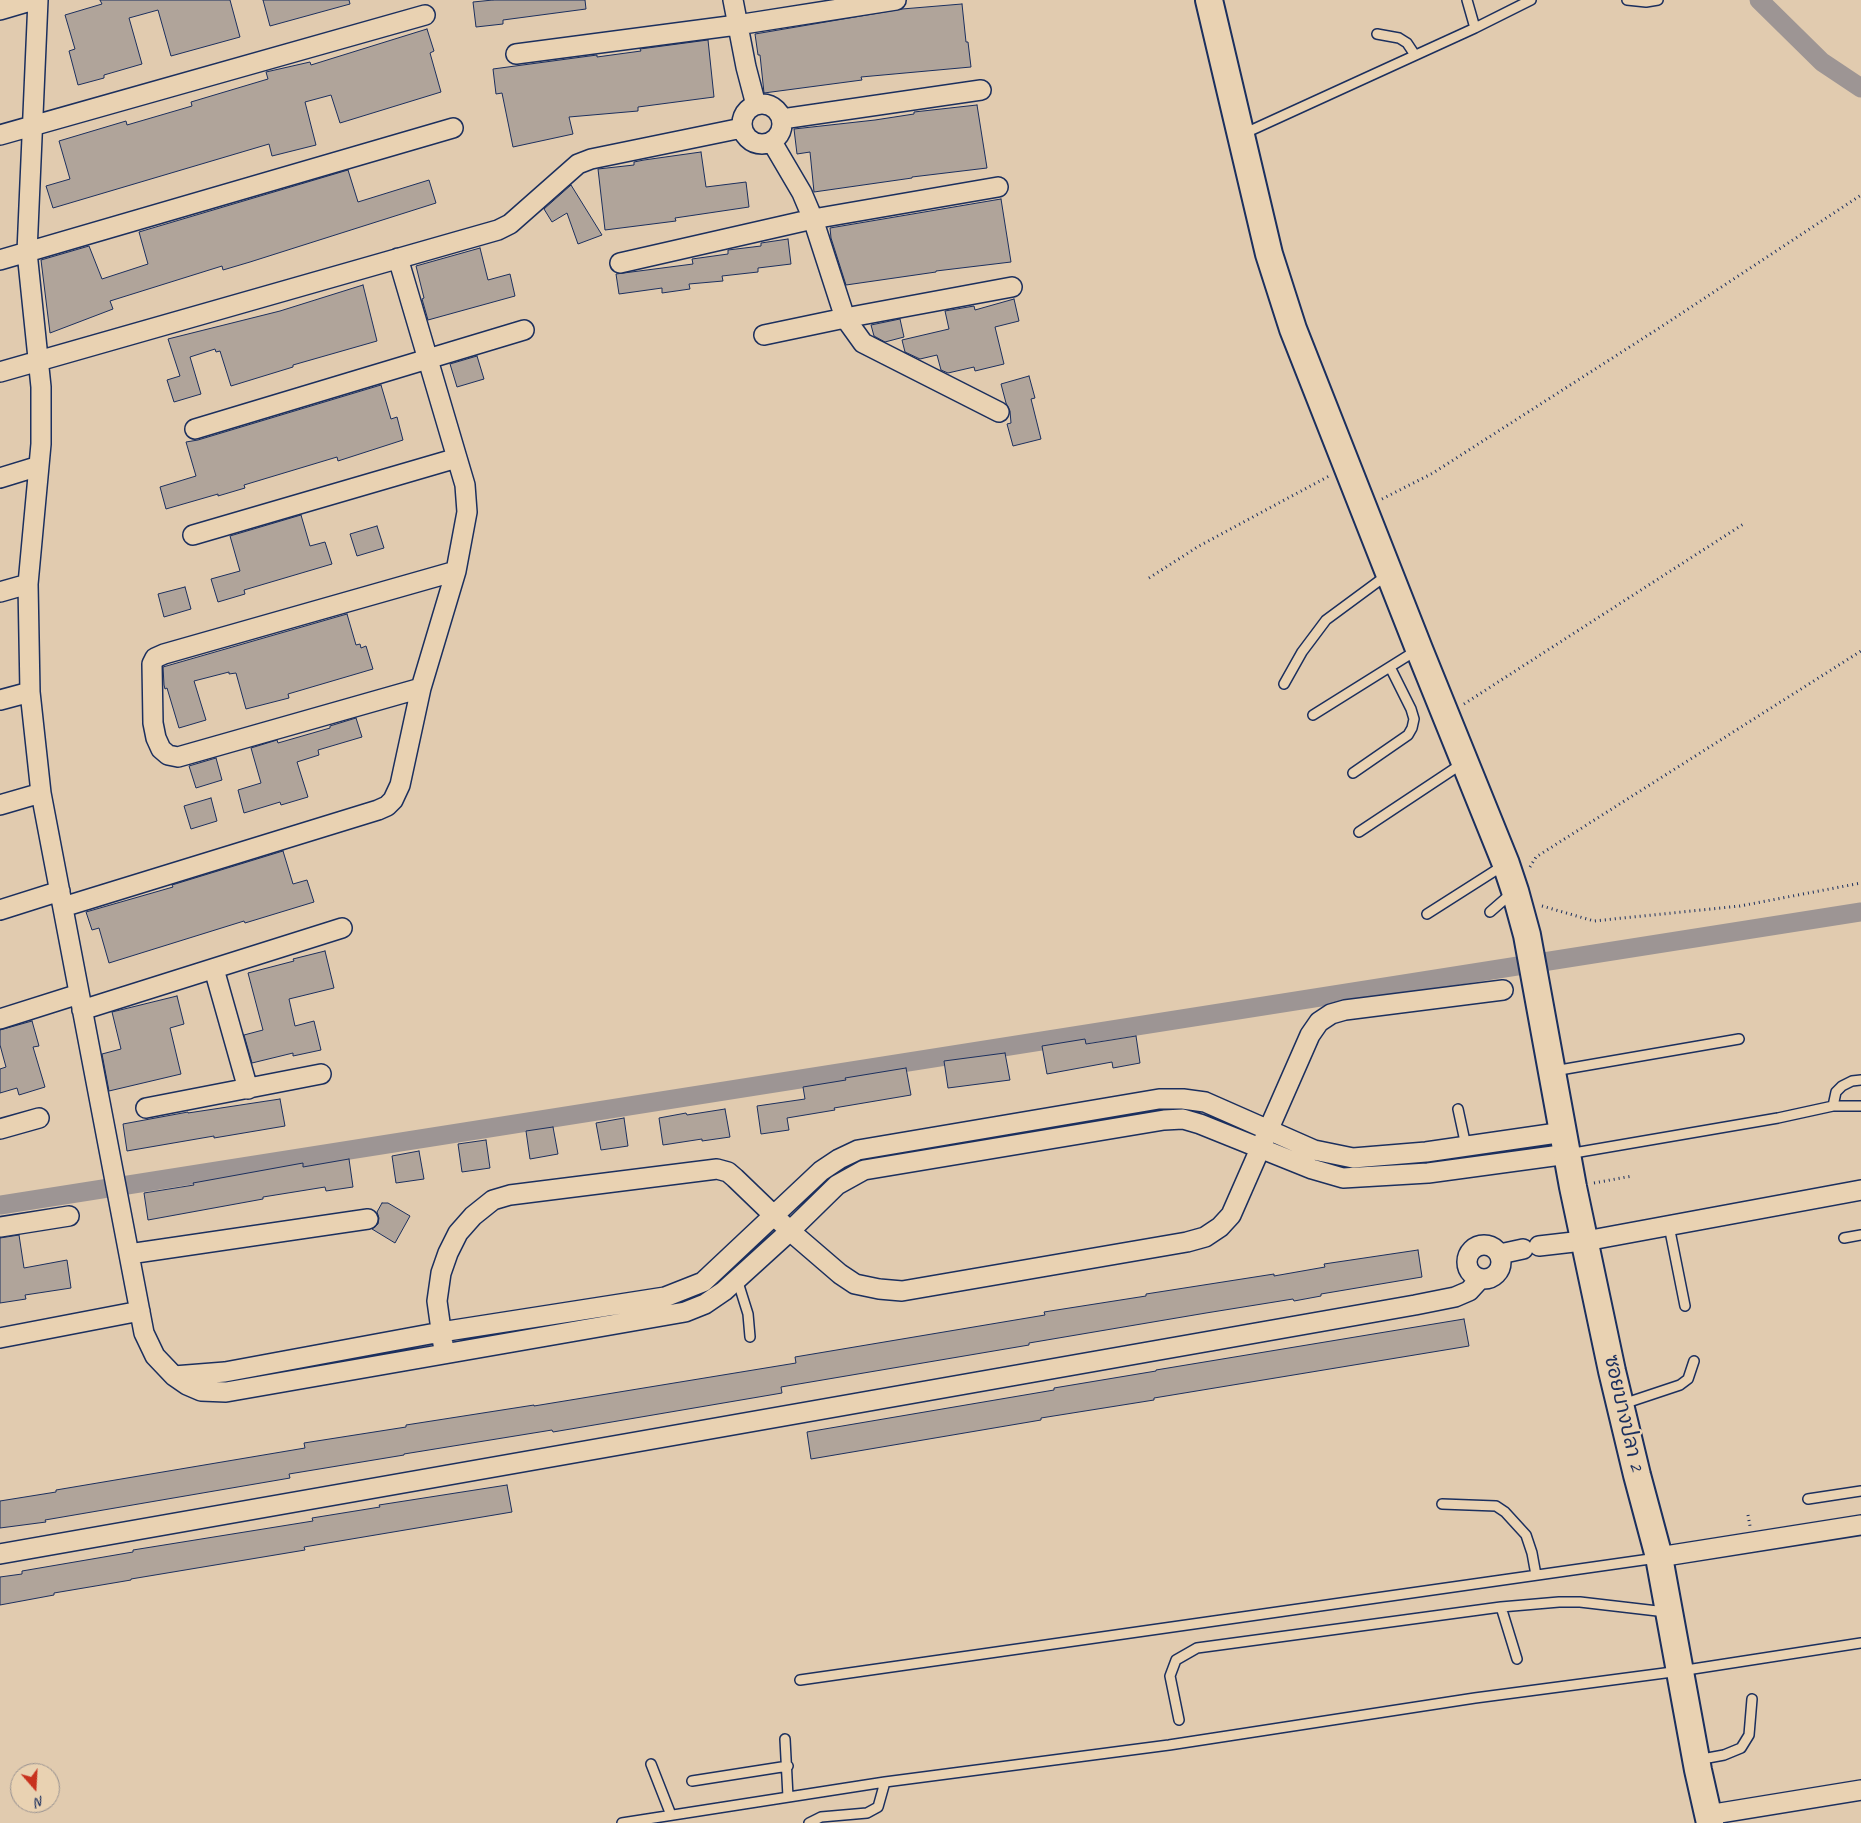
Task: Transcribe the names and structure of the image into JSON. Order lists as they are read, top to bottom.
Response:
{
  "streets": {
    "street": ["ซอยบางปลา 2"]
  },
  "north": "bottom"
}
